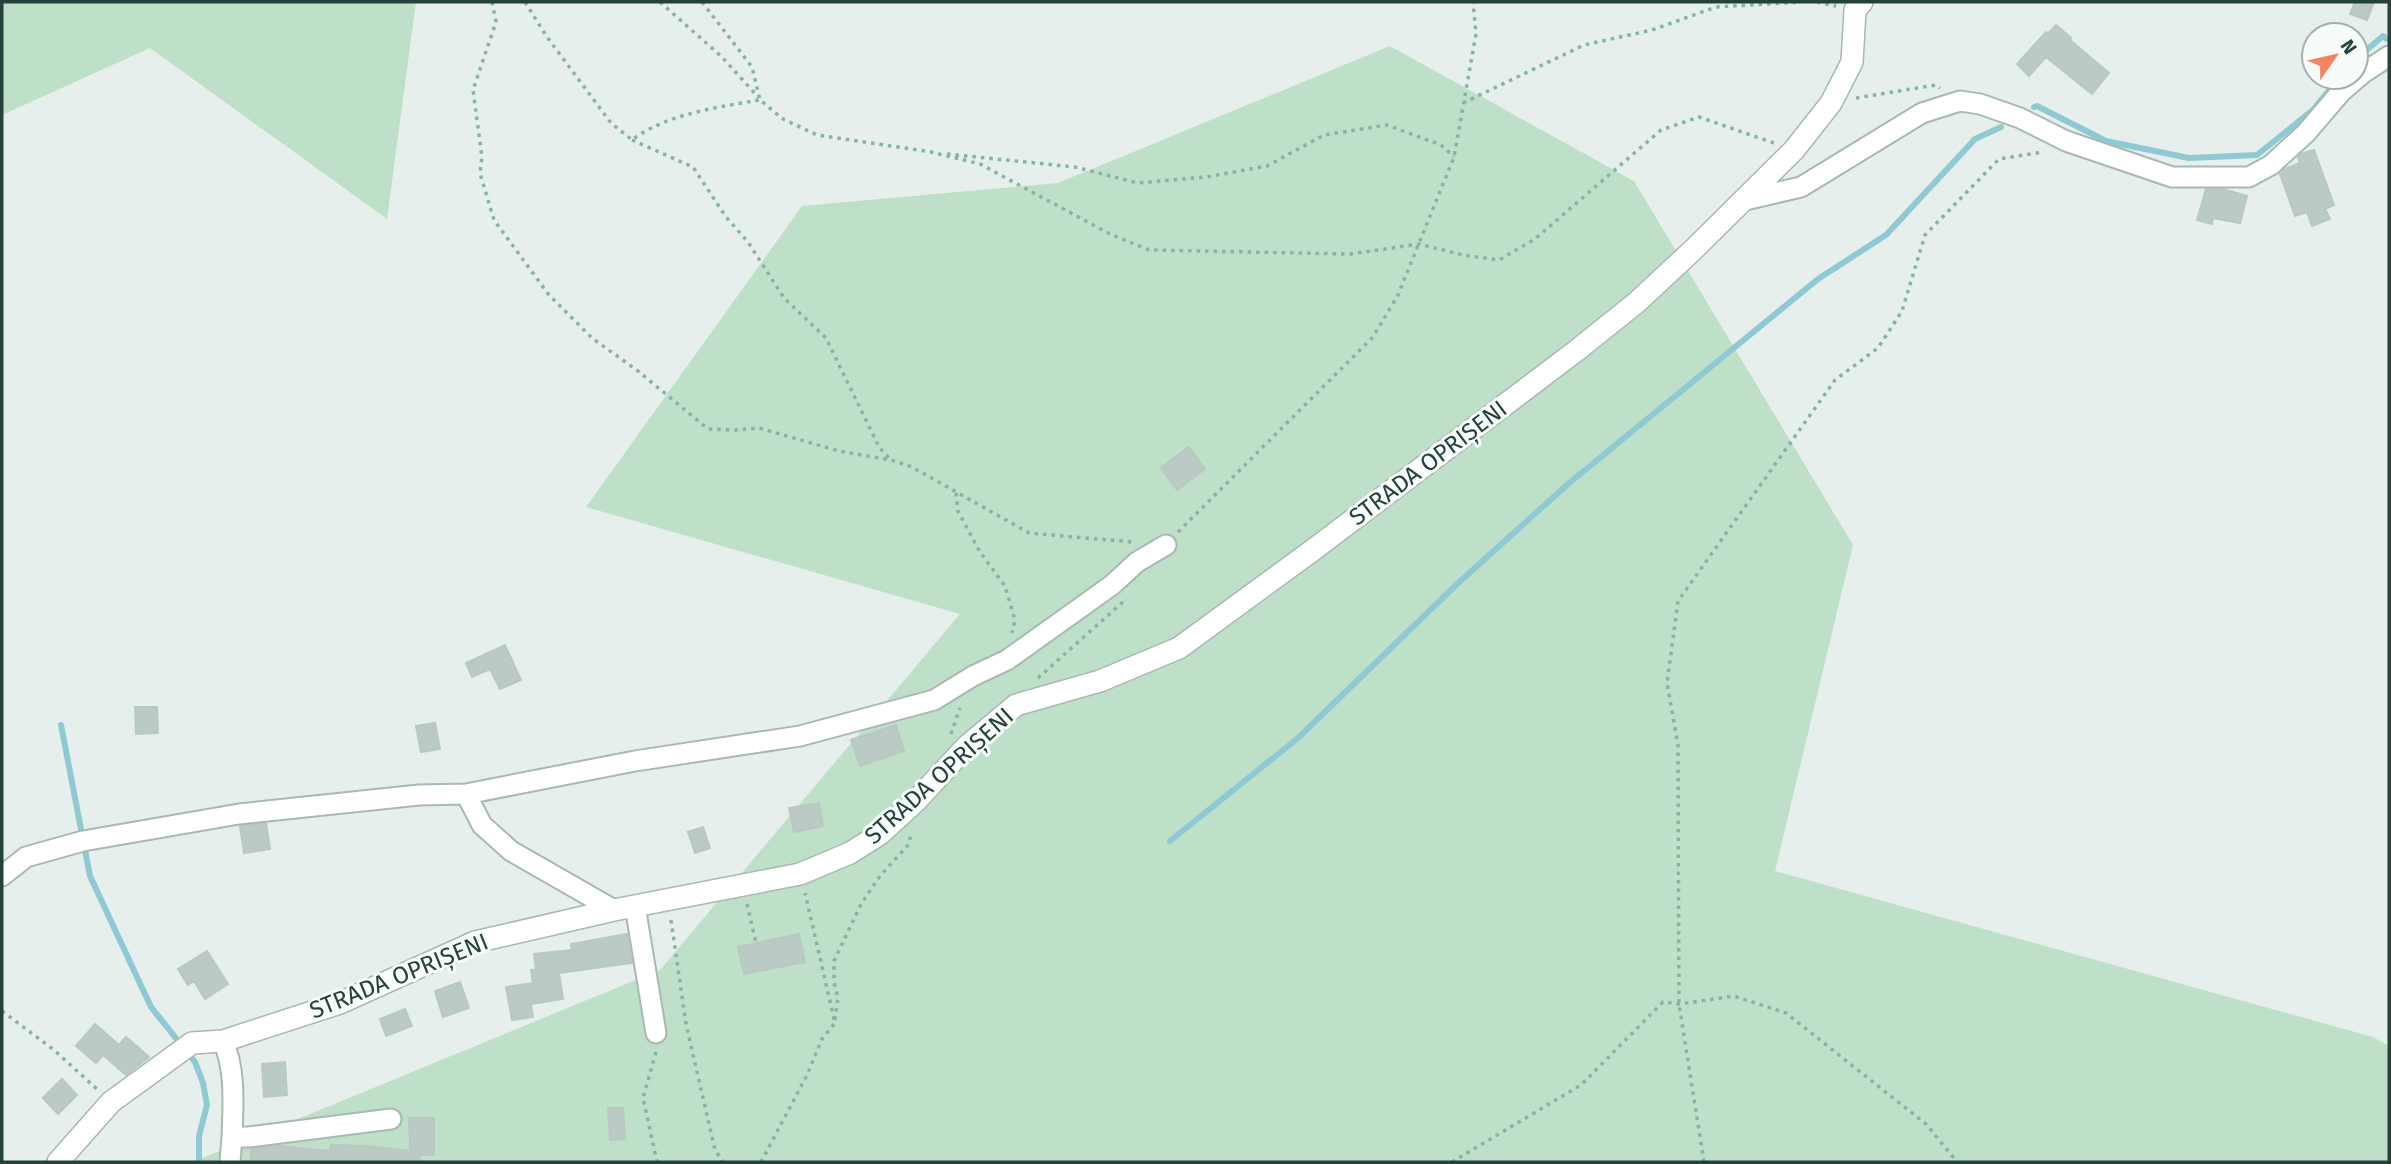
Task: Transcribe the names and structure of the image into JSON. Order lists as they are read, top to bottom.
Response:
{
  "streets": {
    "street": ["STRADA OPRIȘENI"]
  },
  "north": "top right"
}
